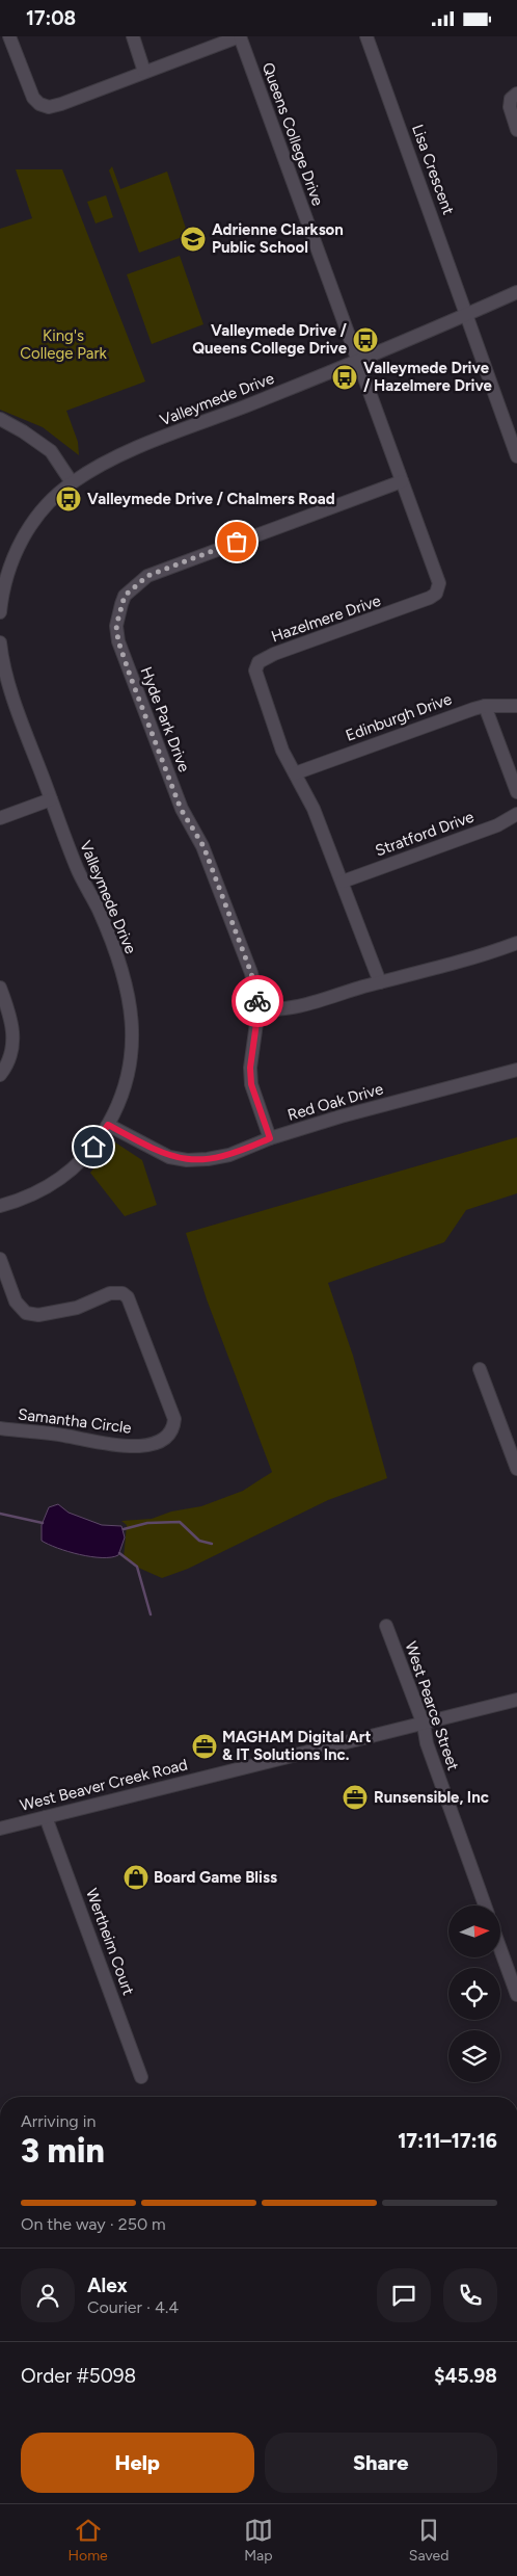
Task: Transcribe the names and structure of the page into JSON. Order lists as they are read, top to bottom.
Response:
{
  "streets": {
    "street": [
      "Queens College Drive",
      "Lisa Crescent",
      "Valleymede Drive",
      "Hazelmere Drive",
      "Edinburgh Drive",
      "Hyde Park Drive",
      "Stratford Drive",
      "Red Oak Drive",
      "Samantha Circle",
      "West Pearce Street",
      "West Beaver Creek Road",
      "Wertheim Court"
    ]
  },
  "crossings": [
    ["Queens College Drive", "Valleymede Drive"],
    ["Queens College Drive", "Hazelmere Drive"],
    ["Lisa Crescent", "Valleymede Drive"],
    ["Valleymede Drive", "Hazelmere Drive"],
    ["Valleymede Drive", "Red Oak Drive"],
    ["Hazelmere Drive", "Edinburgh Drive"],
    ["Hazelmere Drive", "Hyde Park Drive"],
    ["Hazelmere Drive", "Stratford Drive"],
    ["Hyde Park Drive", "Red Oak Drive"],
    ["West Pearce Street", "West Beaver Creek Road"],
    ["West Beaver Creek Road", "Wertheim Court"]
  ],
  "parks": ["King's College Park"],
  "places": {
    "school or university": ["Adrienne Clarkson Public School"],
    "bus stop": ["Valleymede Drive / Queens College Drive", "Valleymede Drive / Hazelmere Drive", "Valleymede Drive / Chalmers Road"],
    "office": ["MAGHAM Digital Art & IT Solutions Inc.", "Runsensible, Inc"],
    "shop": ["Board Game Bliss"]
  },
  "north": "right",
  "page": {
    "status": "17:08",
    "heading": ["3 min", "Arriving in", "17:11–17:16"],
    "panel": [
      "Alex",
      "Courier · 4.4",
      "Order #5098",
      "$45.98"
    ],
    "bar": "On the way · 250 m",
    "buttons": ["Help", "Share"],
    "tabs": ["Home", "Map", "Saved"]
  }
}
